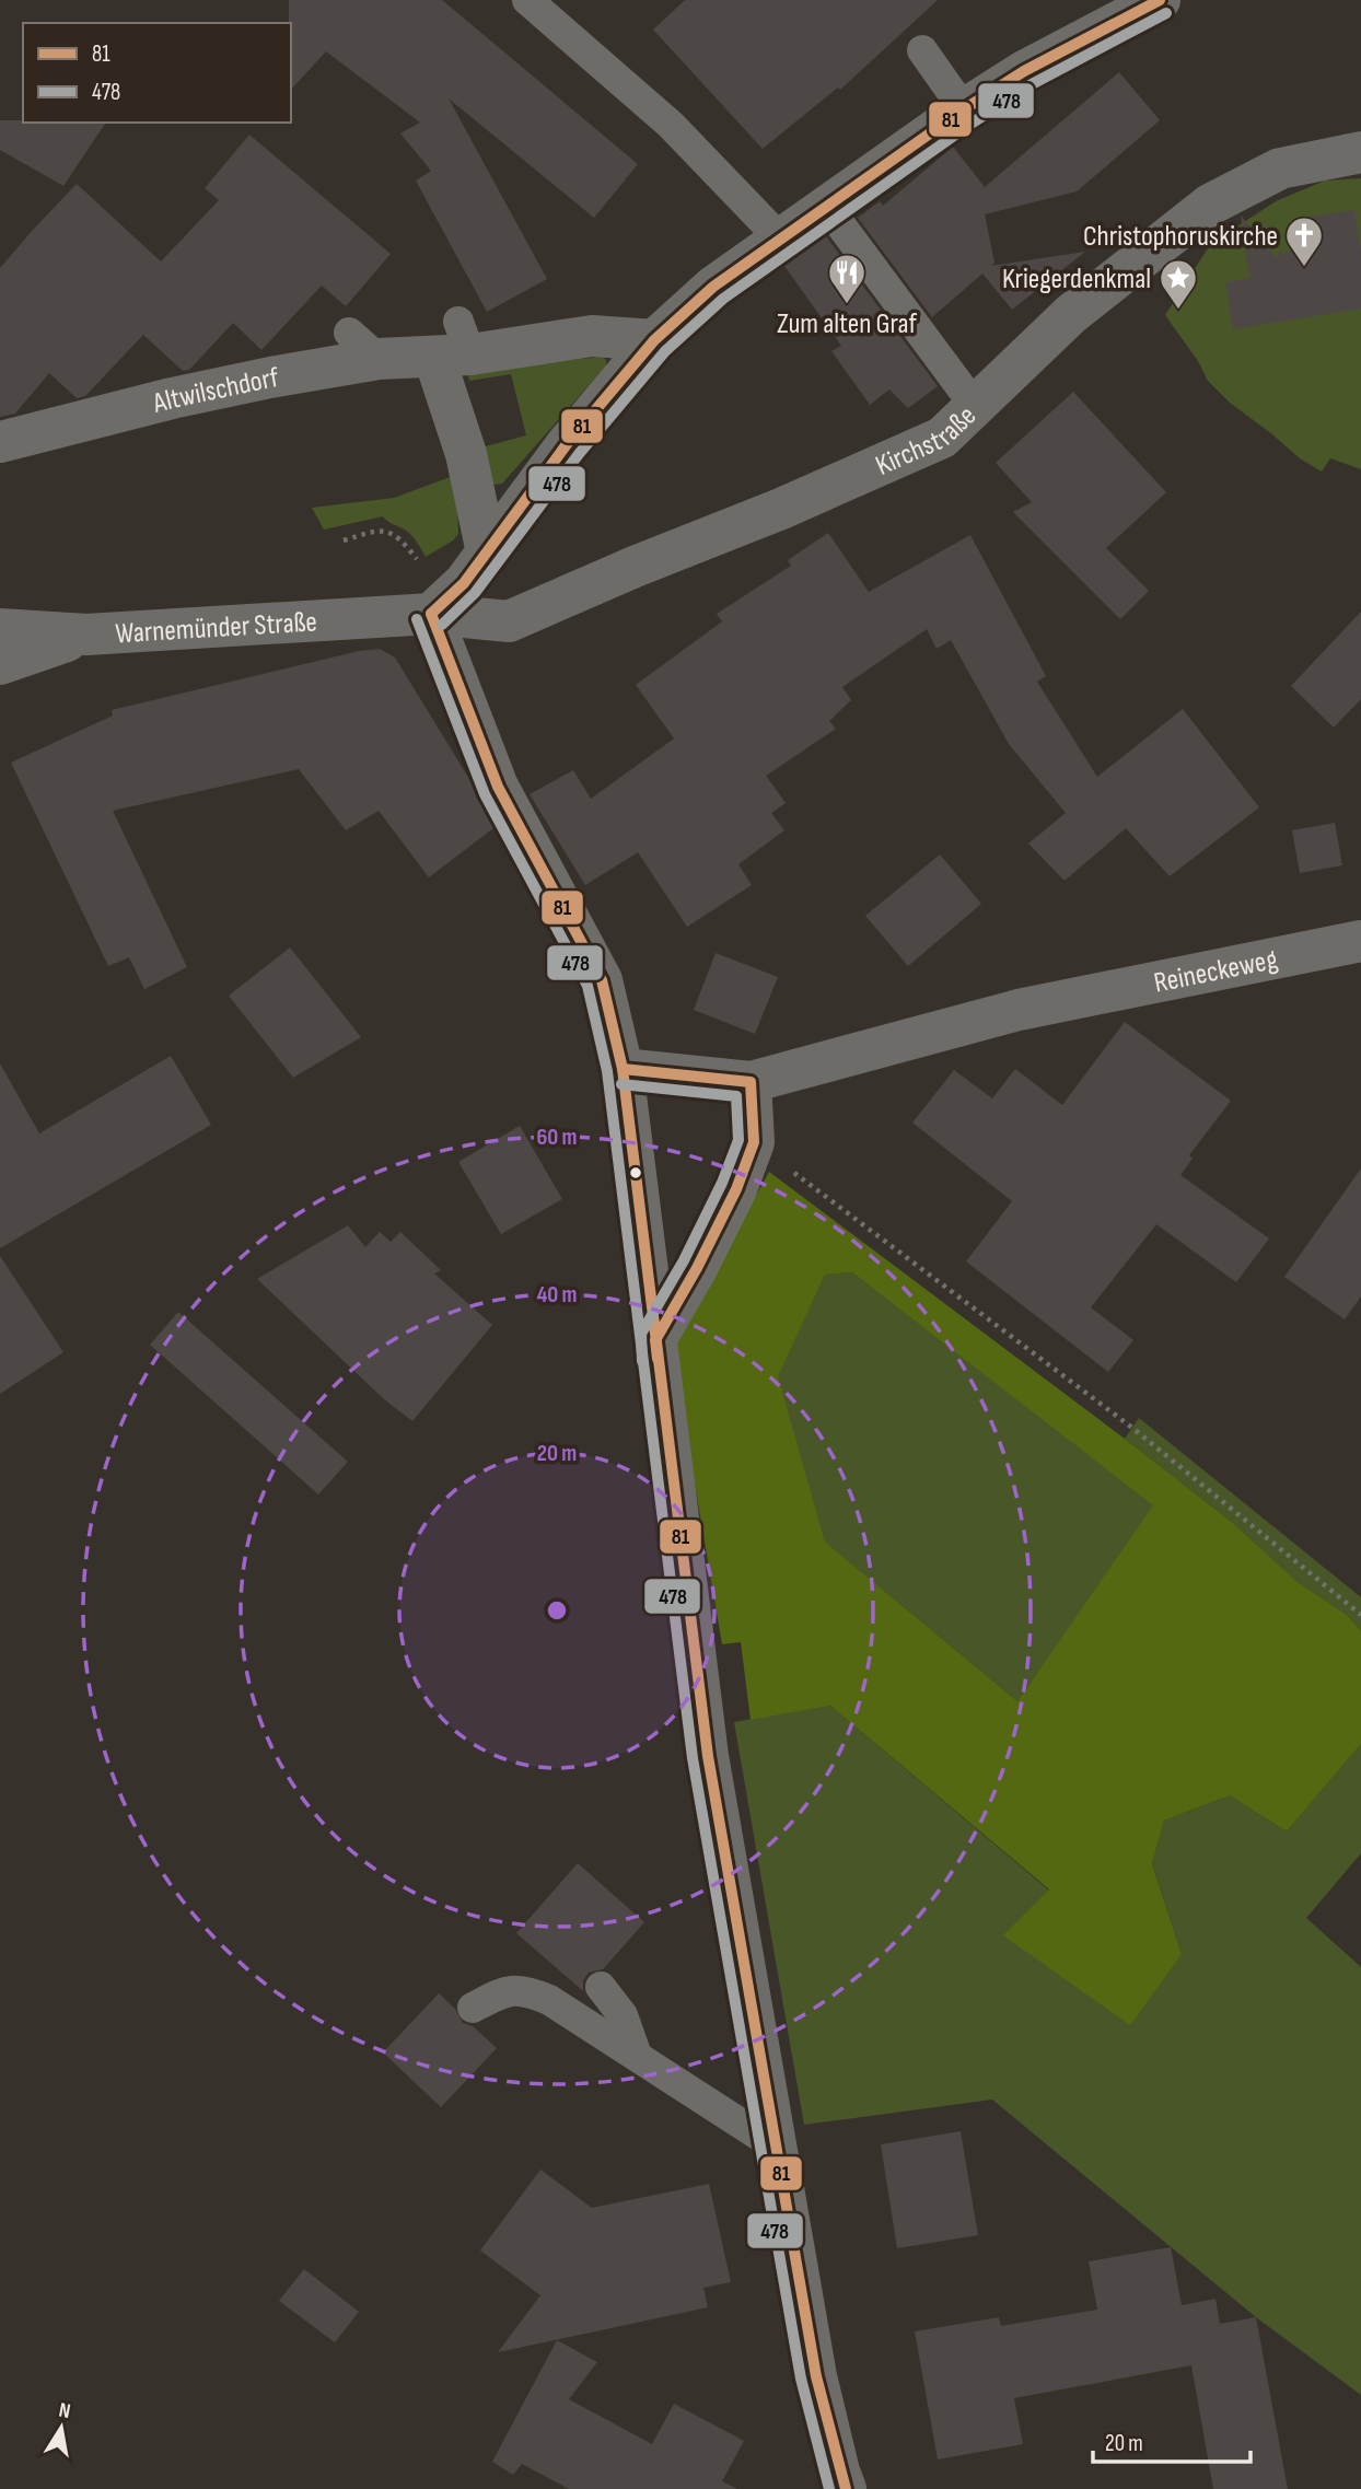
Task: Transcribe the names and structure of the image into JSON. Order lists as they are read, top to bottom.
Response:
{
  "streets": {
    "street": [
      "Altwilschdorf",
      "Kirchstraße",
      "Warnemünder Straße",
      "Reineckeweg"
    ]
  },
  "crossings": [
    ["Kirchstraße", "Warnemünder Straße"]
  ],
  "places": {
    "church": ["Christophoruskirche"],
    "restaurant": ["Zum alten Graf"],
    "place": ["Kriegerdenkmal"]
  },
  "lines": ["transit line 81", "transit line 478"],
  "legend": ["81", "478"],
  "scale_bar": "20 m",
  "north": "top",
  "rings": ["60 m", "40 m", "20 m"]
}
